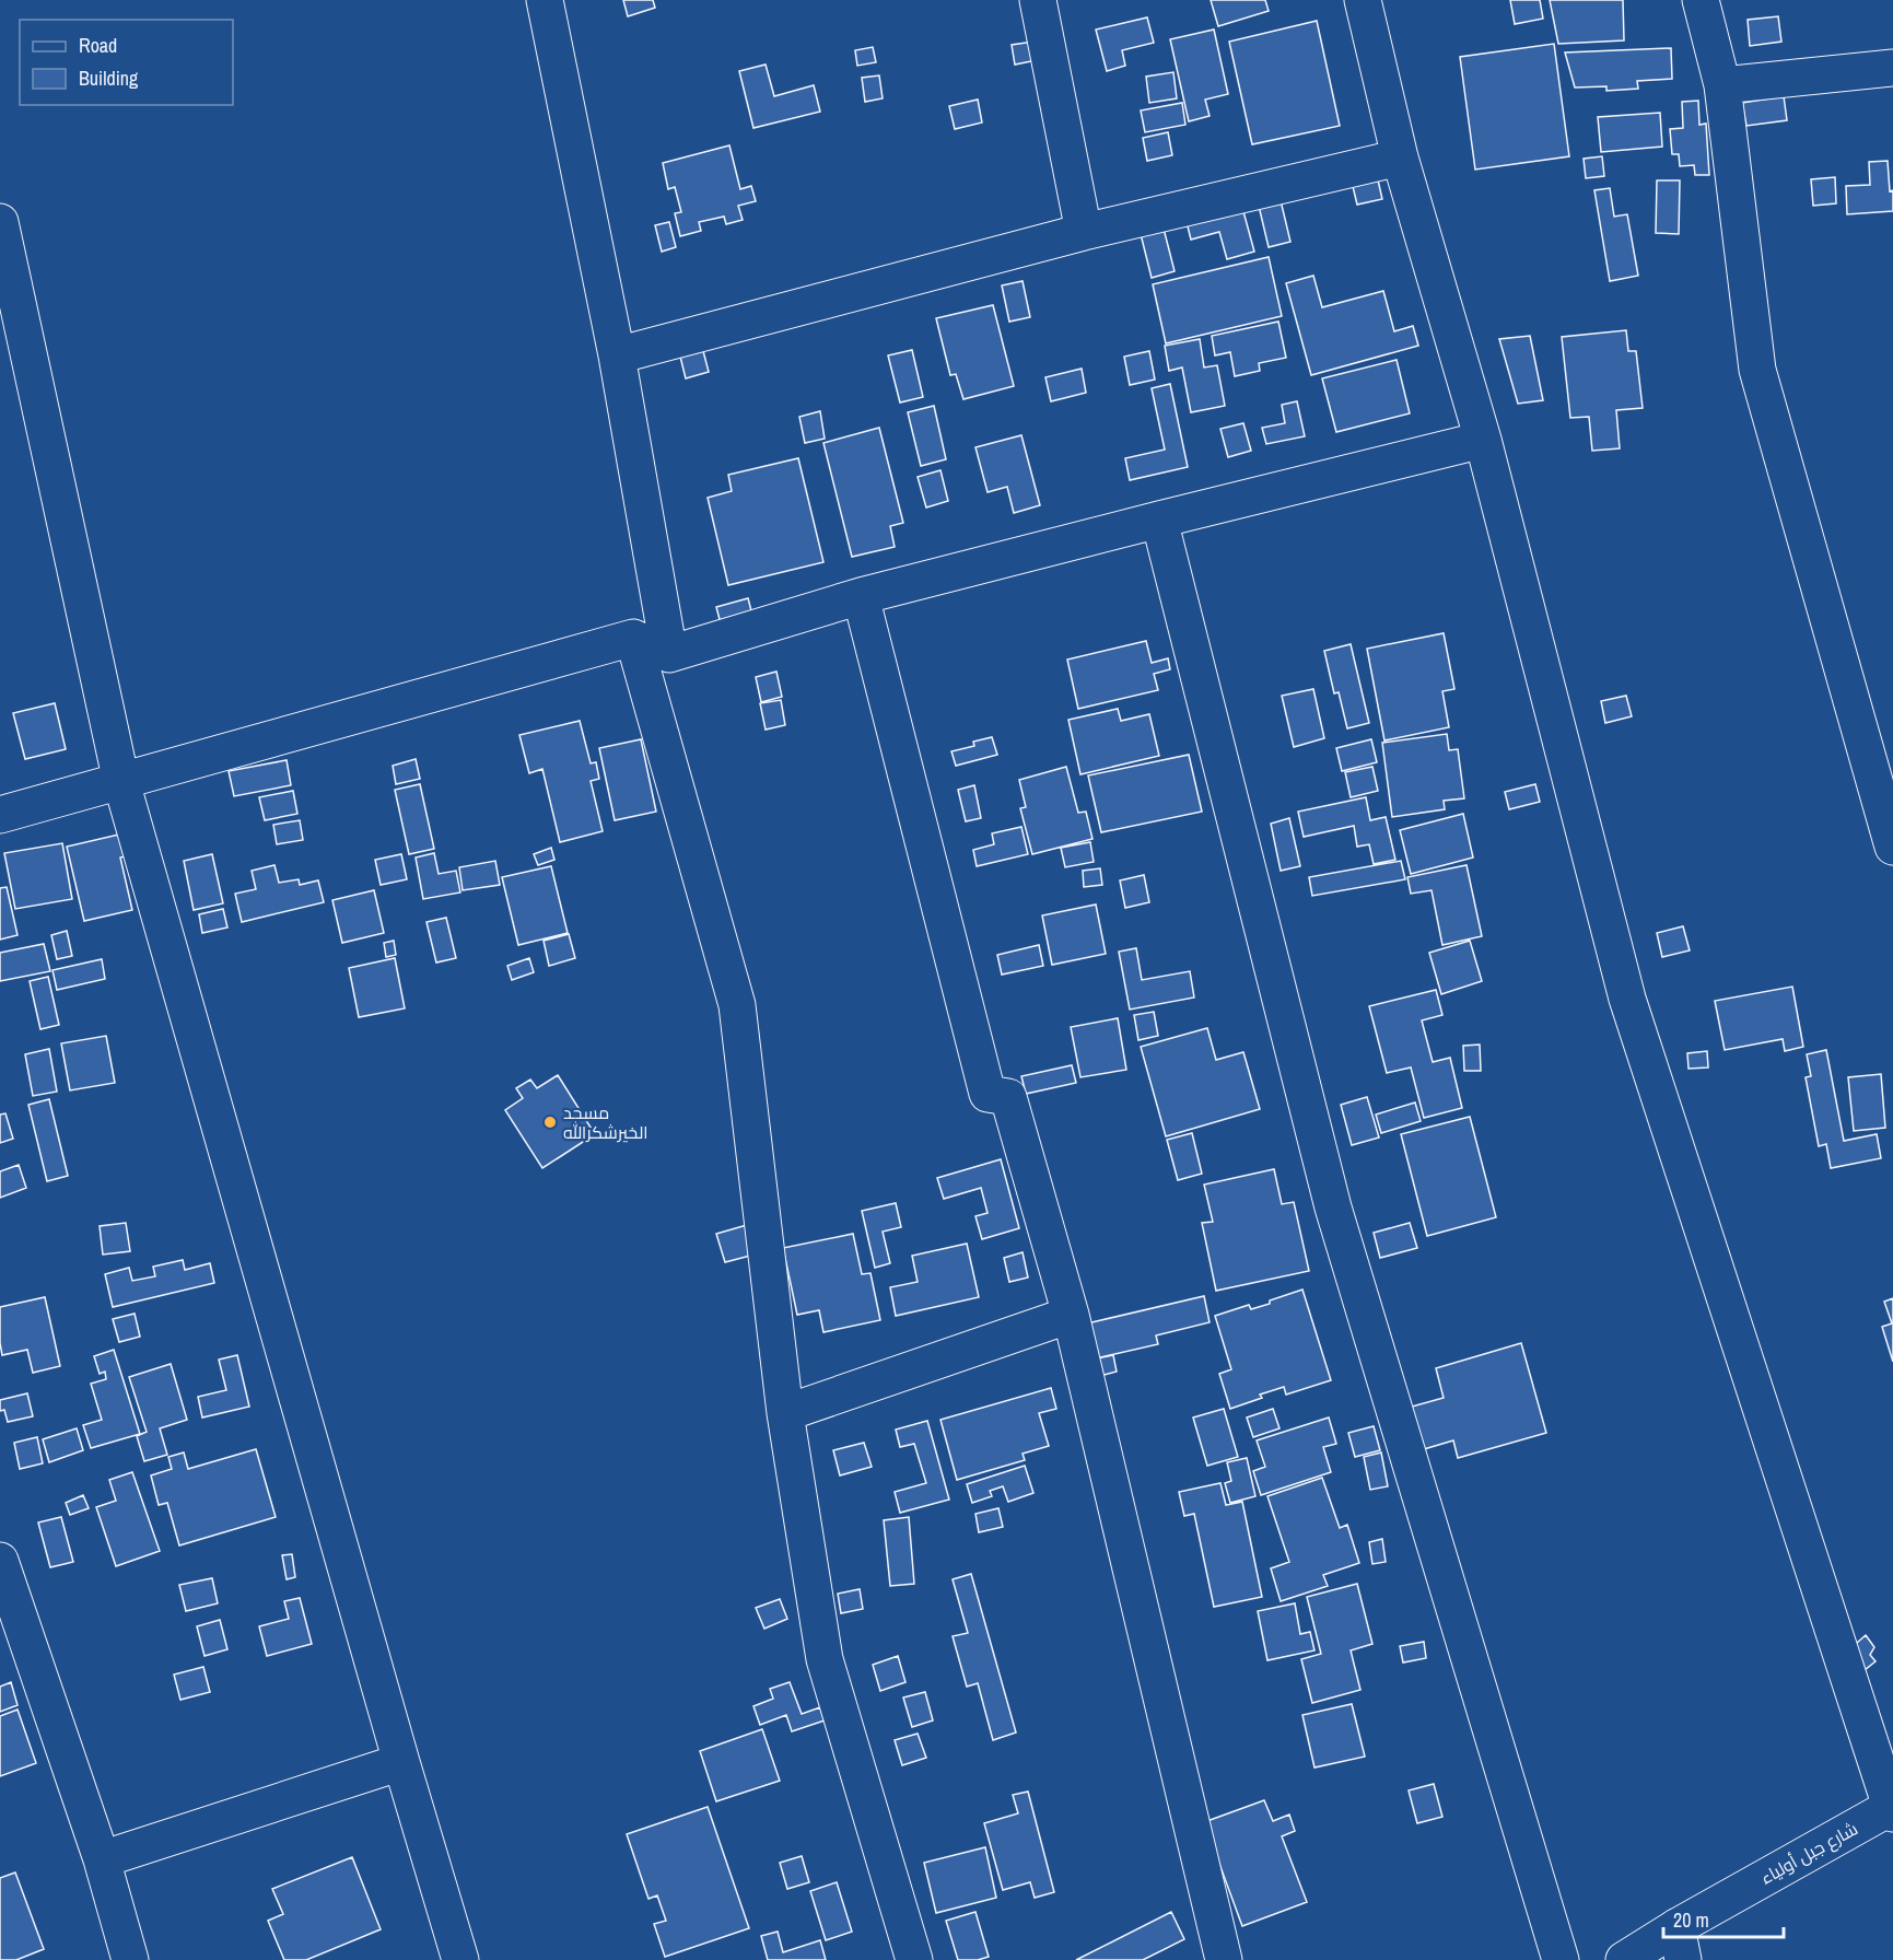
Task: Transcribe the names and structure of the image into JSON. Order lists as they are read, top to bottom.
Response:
{
  "streets": {
    "main road": ["شارع جبل أولياء"]
  },
  "places": ["مسجد الخيرشكرالله"],
  "legend": ["Road", "Building"],
  "scale_bar": "20 m"
}
